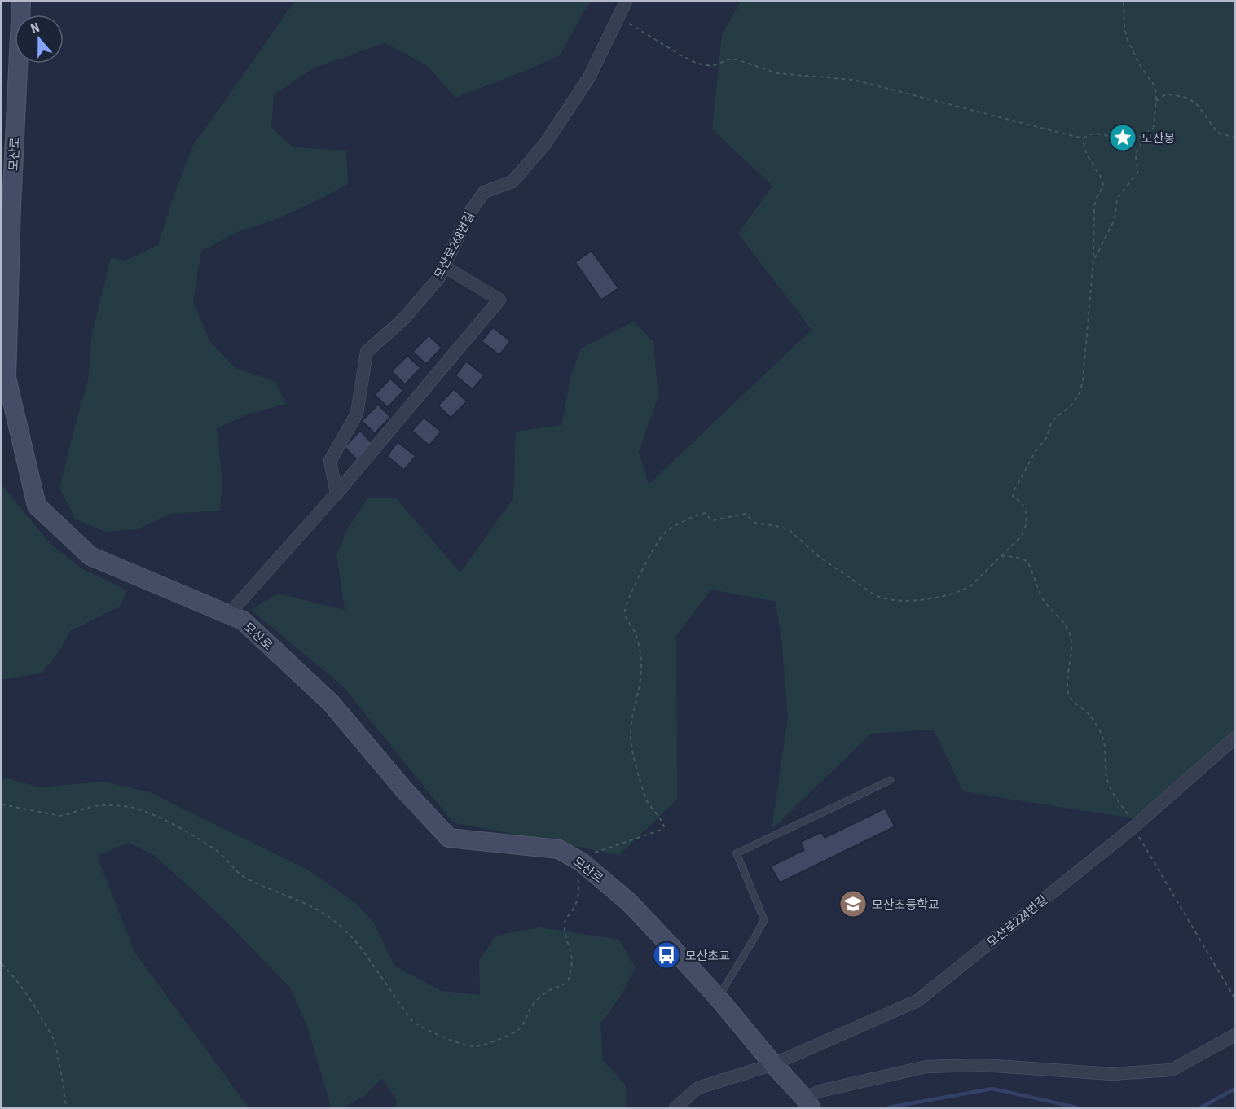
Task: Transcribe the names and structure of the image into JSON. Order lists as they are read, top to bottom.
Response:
{
  "streets": {
    "street": ["모산로", "모산로268번길", "모산로224번길"]
  },
  "crossings": [
    ["모산로", "모산로224번길"]
  ],
  "places": {
    "place": ["모산봉"],
    "school or university": ["모산초등학교"],
    "bus stop": ["모산초교"]
  },
  "north": "top"
}
